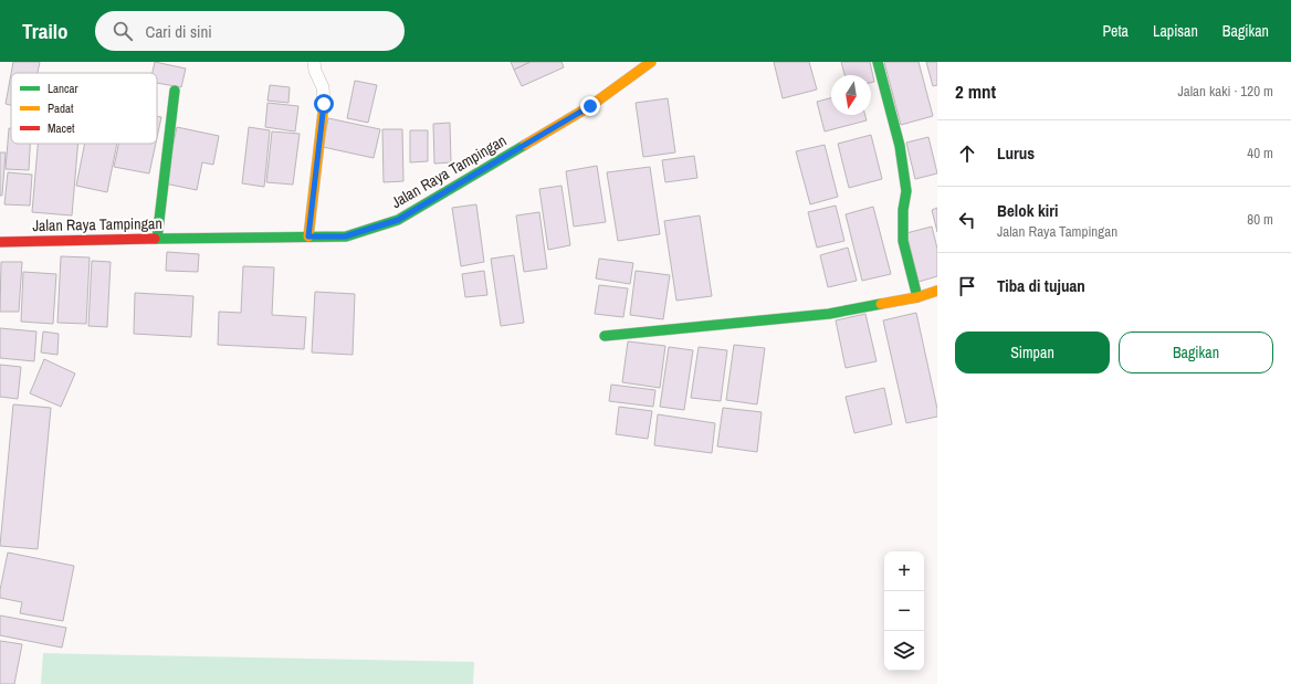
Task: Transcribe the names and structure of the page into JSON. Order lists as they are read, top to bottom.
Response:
{
  "streets": {
    "street": ["Jalan Raya Tampingan"]
  },
  "legend": ["Lancar", "Padat", "Macet"],
  "north": "bottom",
  "page": {
    "header": "Trailo",
    "search": "Cari di sini",
    "nav": ["Peta", "Lapisan", "Bagikan"],
    "heading": ["2 mnt", "Jalan kaki · 120 m"],
    "list": [
      ["Lurus", "40 m"],
      ["Belok kiri", "Jalan Raya Tampingan", "80 m"],
      "Tiba di tujuan"
    ],
    "buttons": ["Simpan", "Bagikan"],
    "map_buttons": ["+", "−"]
  }
}
